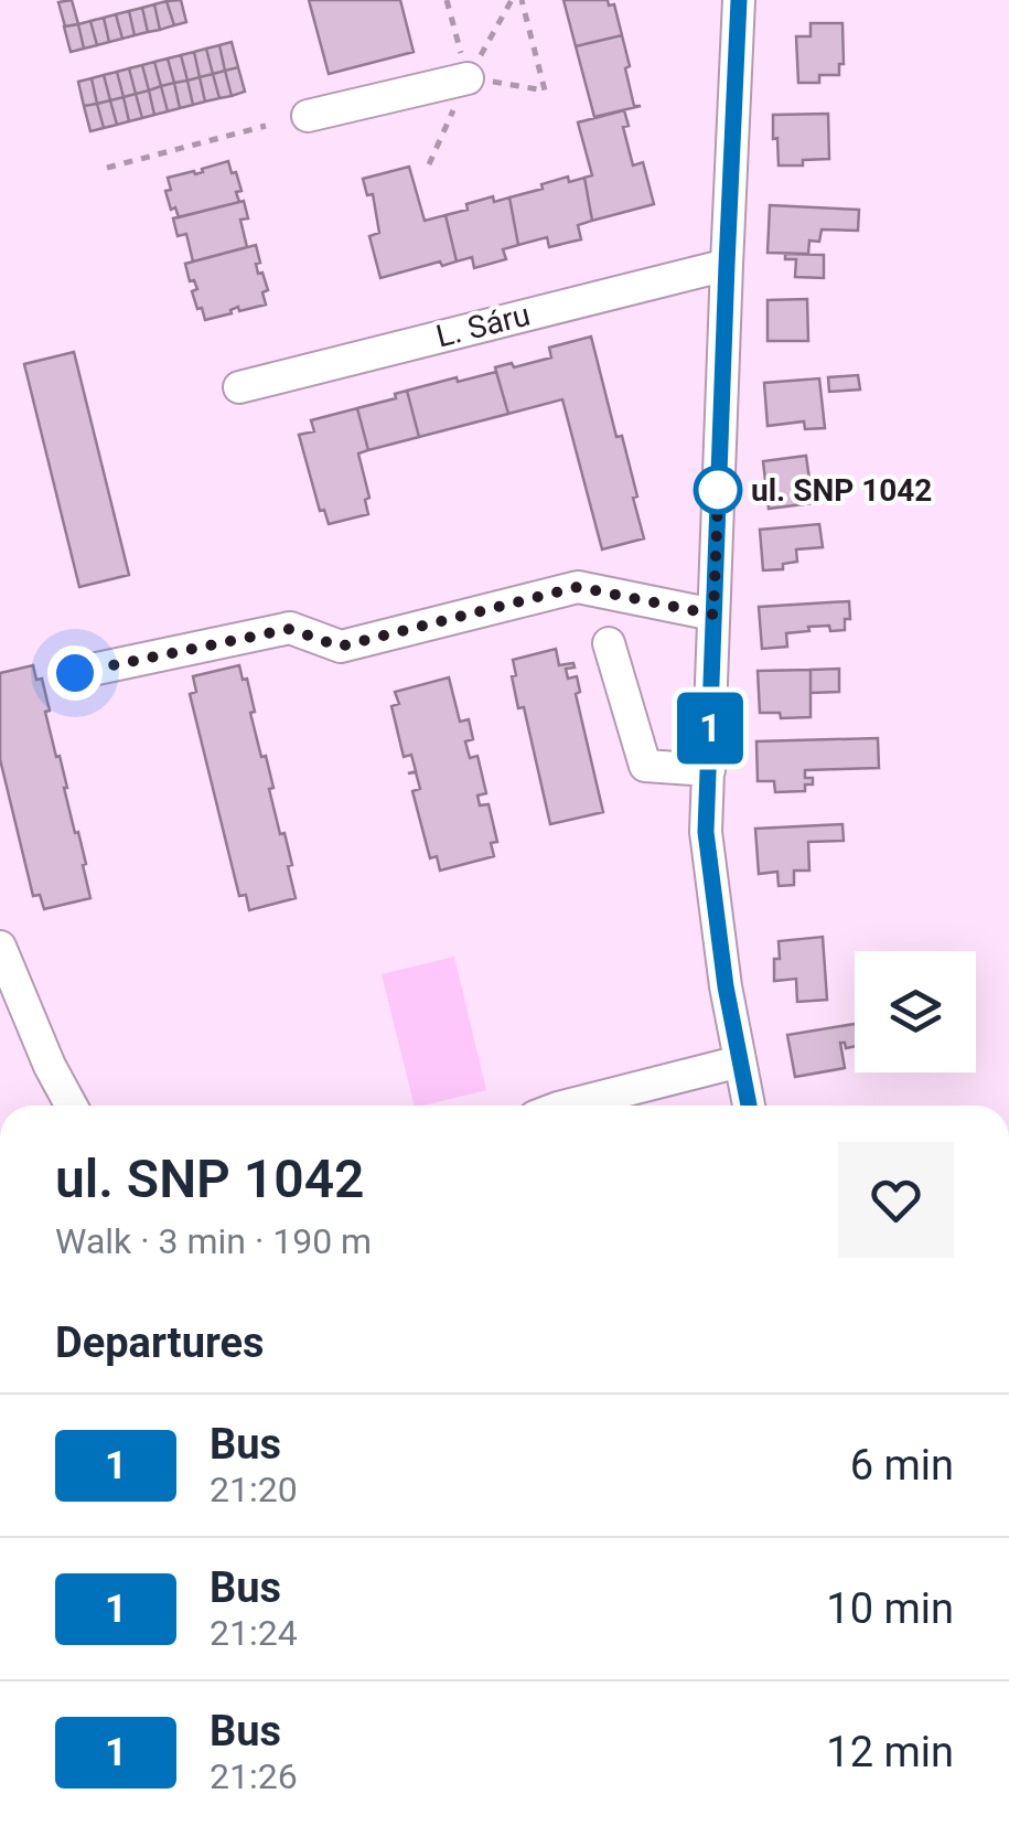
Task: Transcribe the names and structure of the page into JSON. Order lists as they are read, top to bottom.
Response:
{
  "streets": {
    "street": ["L. Sáru"]
  },
  "places": ["ul. SNP 1042"],
  "lines": ["bus line 1"],
  "page": {
    "on_map": "1",
    "heading": [
      ["ul. SNP 1042", "Walk · 3 min · 190 m"],
      "Departures"
    ],
    "list": [
      {
        "mark": "1",
        "name": "Bus",
        "note": "21:20",
        "value": "6 min"
      },
      {
        "mark": "1",
        "name": "Bus",
        "note": "21:24",
        "value": "10 min"
      },
      {
        "mark": "1",
        "name": "Bus",
        "note": "21:26",
        "value": "12 min"
      }
    ]
  }
}
